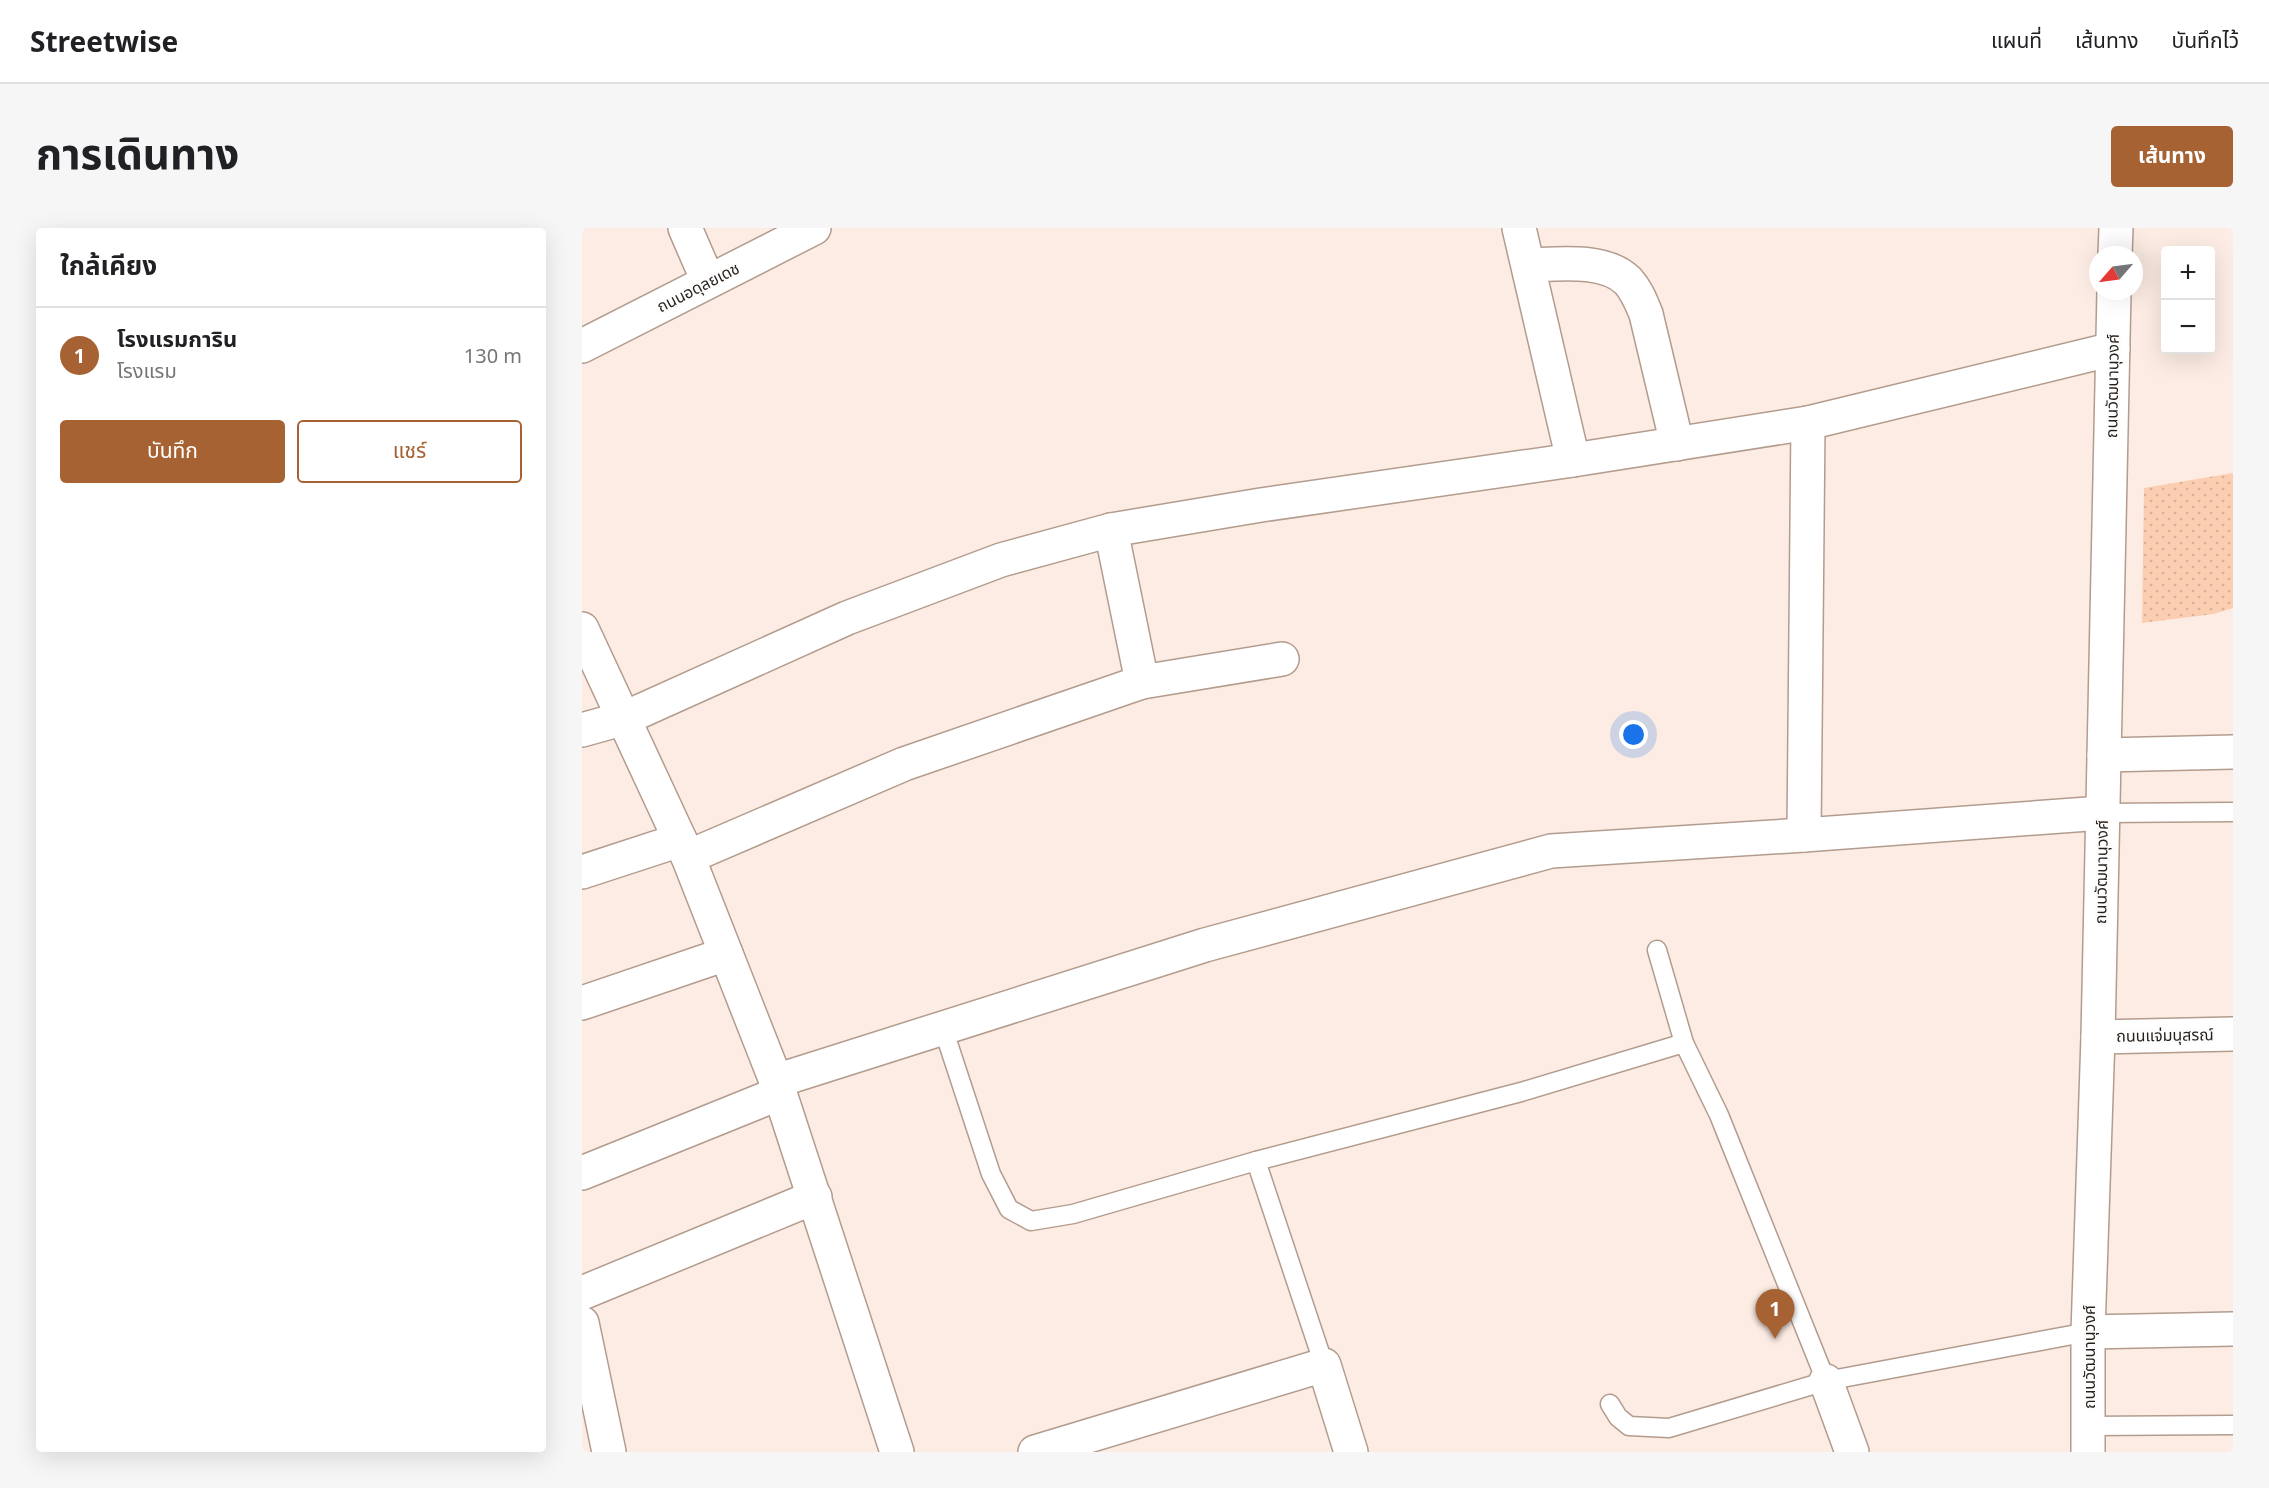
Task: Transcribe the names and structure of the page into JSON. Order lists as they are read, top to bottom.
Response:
{
  "streets": {
    "street": ["ถนนอดุลยเดช", "ถนนวัฒนานุวงศ์", "ถนนแจ่มนุสรณ์"]
  },
  "crossings": [
    ["ถนนวัฒนานุวงศ์", "ถนนแจ่มนุสรณ์"]
  ],
  "north": "bottom left",
  "page": {
    "header": "Streetwise",
    "nav": ["แผนที่", "เส้นทาง", "บันทึกไว้"],
    "title": "การเดินทาง",
    "buttons": [
      "เส้นทาง",
      ["บันทึก", "แชร์"]
    ],
    "heading": "ใกล้เคียง",
    "map_buttons": ["+", "−"],
    "list": [
      {
        "mark": "1",
        "name": "โรงแรมการิน",
        "note": "โรงแรม",
        "value": "130 m"
      }
    ],
    "pins": "1"
  }
}
